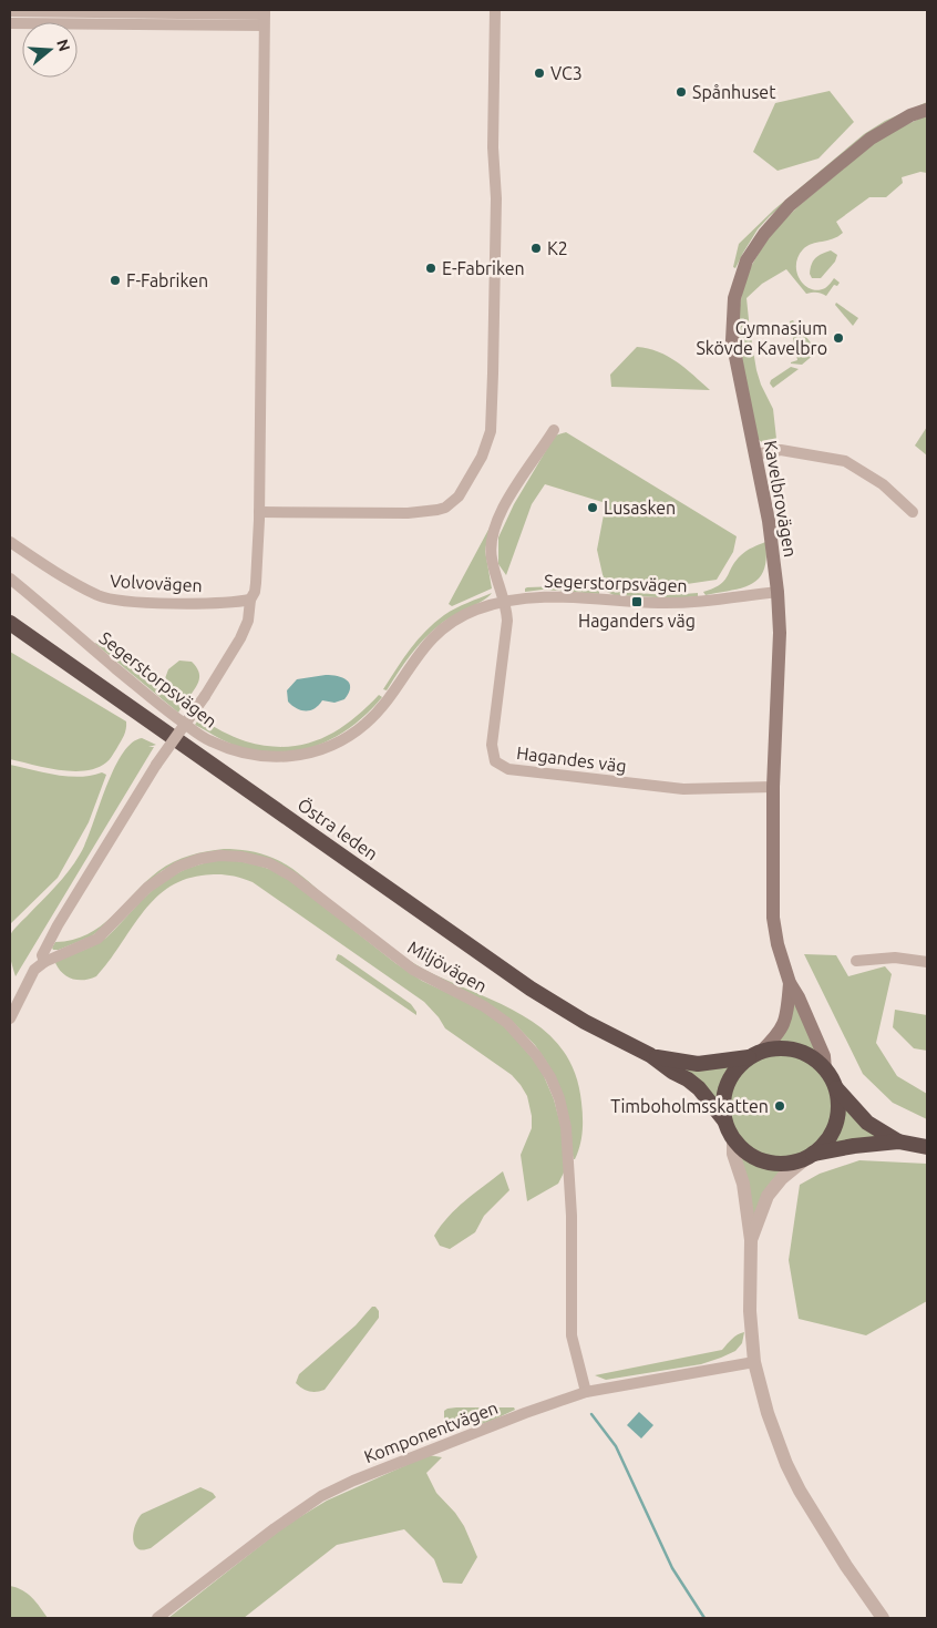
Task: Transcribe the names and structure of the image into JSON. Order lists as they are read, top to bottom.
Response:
{
  "streets": {
    "highway": ["Östra leden"],
    "main road": ["Kavelbrovägen"],
    "street": [
      "Volvovägen",
      "Segerstorpsvägen",
      "Hagandes väg",
      "Miljövägen",
      "Komponentvägen"
    ]
  },
  "crossings": [
    ["Kavelbrovägen", "Segerstorpsvägen"],
    ["Kavelbrovägen", "Hagandes väg"],
    ["Kavelbrovägen", "Östra leden"],
    ["Segerstorpsvägen", "Hagandes väg"],
    ["Miljövägen", "Komponentvägen"]
  ],
  "places": {
    "other": [
      "VC3",
      "Spånhuset",
      "K2",
      "E-Fabriken",
      "F-Fabriken",
      "Gymnasium Skövde Kavelbro",
      "Lusasken",
      "Timboholmsskatten"
    ],
    "transit": ["Haganders väg"]
  },
  "north": "right"
}
